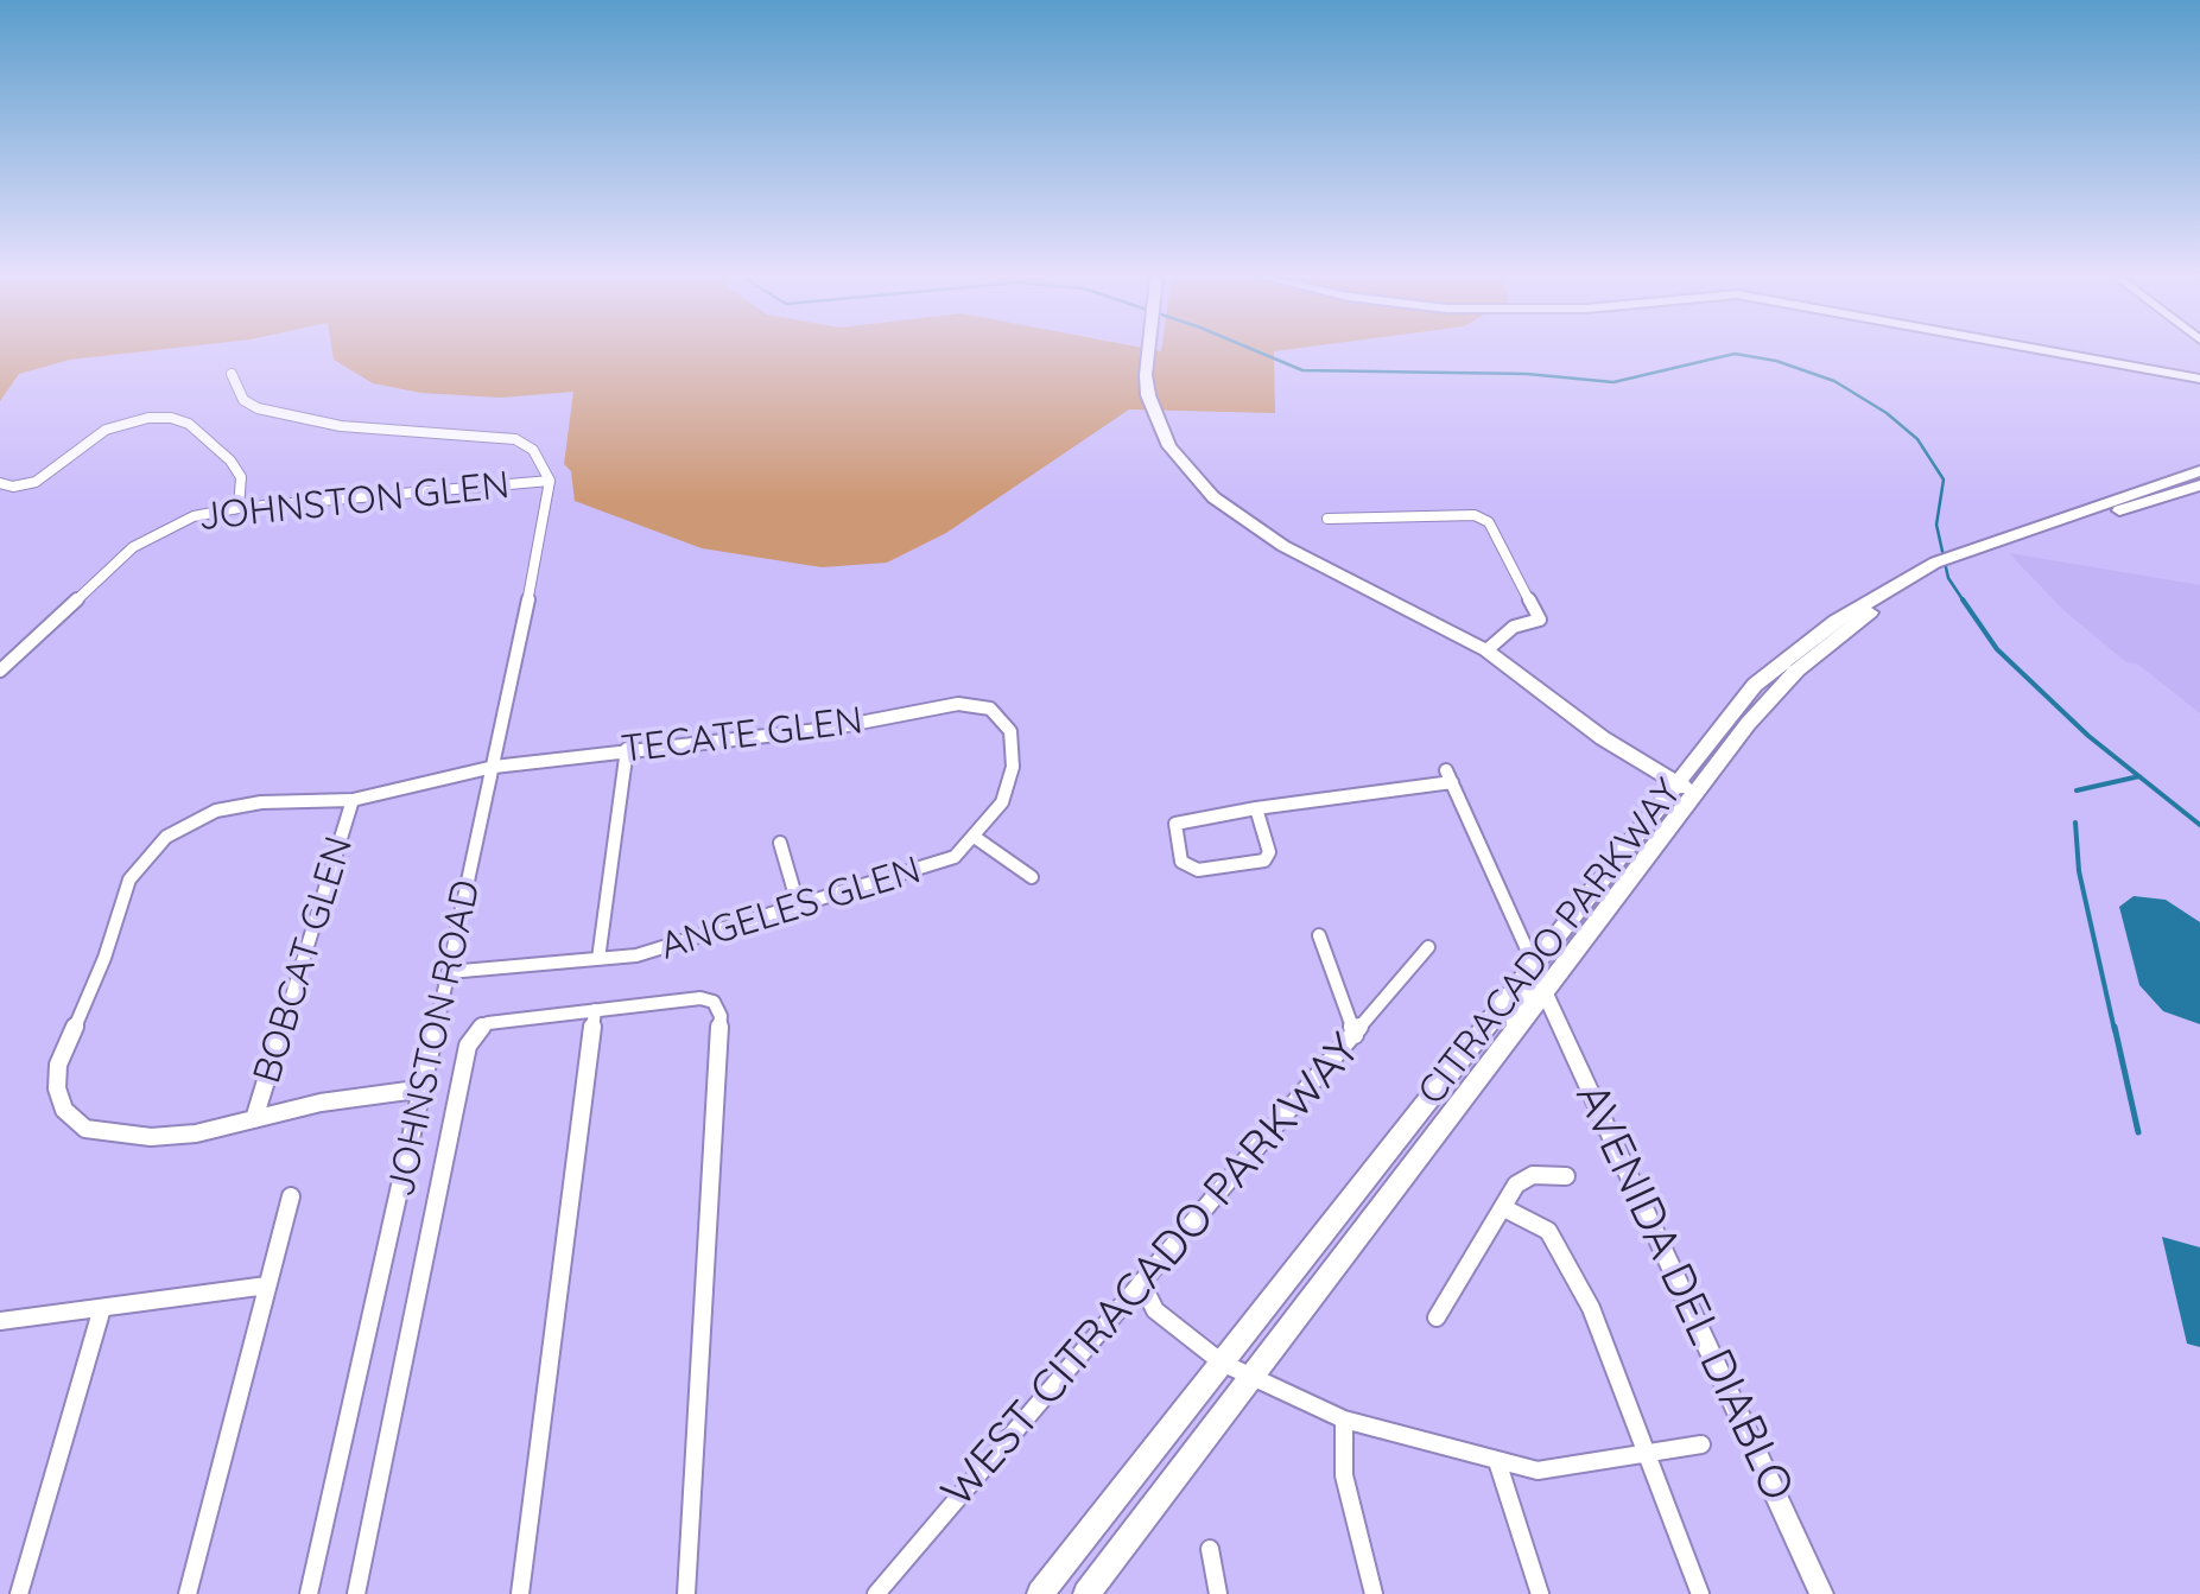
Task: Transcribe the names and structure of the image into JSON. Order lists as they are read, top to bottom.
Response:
{
  "streets": {
    "main road": ["CITRACADO PARKWAY"],
    "street": [
      "JOHNSTON GLEN",
      "TECATE GLEN",
      "ANGELES GLEN",
      "BOBCAT GLEN",
      "JOHNSTON ROAD",
      "WEST CITRACADO PARKWAY",
      "AVENIDA DEL DIABLO"
    ]
  },
  "crossings": [
    ["JOHNSTON GLEN", "JOHNSTON ROAD"],
    ["TECATE GLEN", "ANGELES GLEN"],
    ["TECATE GLEN", "BOBCAT GLEN"],
    ["TECATE GLEN", "JOHNSTON ROAD"],
    ["ANGELES GLEN", "JOHNSTON ROAD"],
    ["CITRACADO PARKWAY", "AVENIDA DEL DIABLO"]
  ]
}
